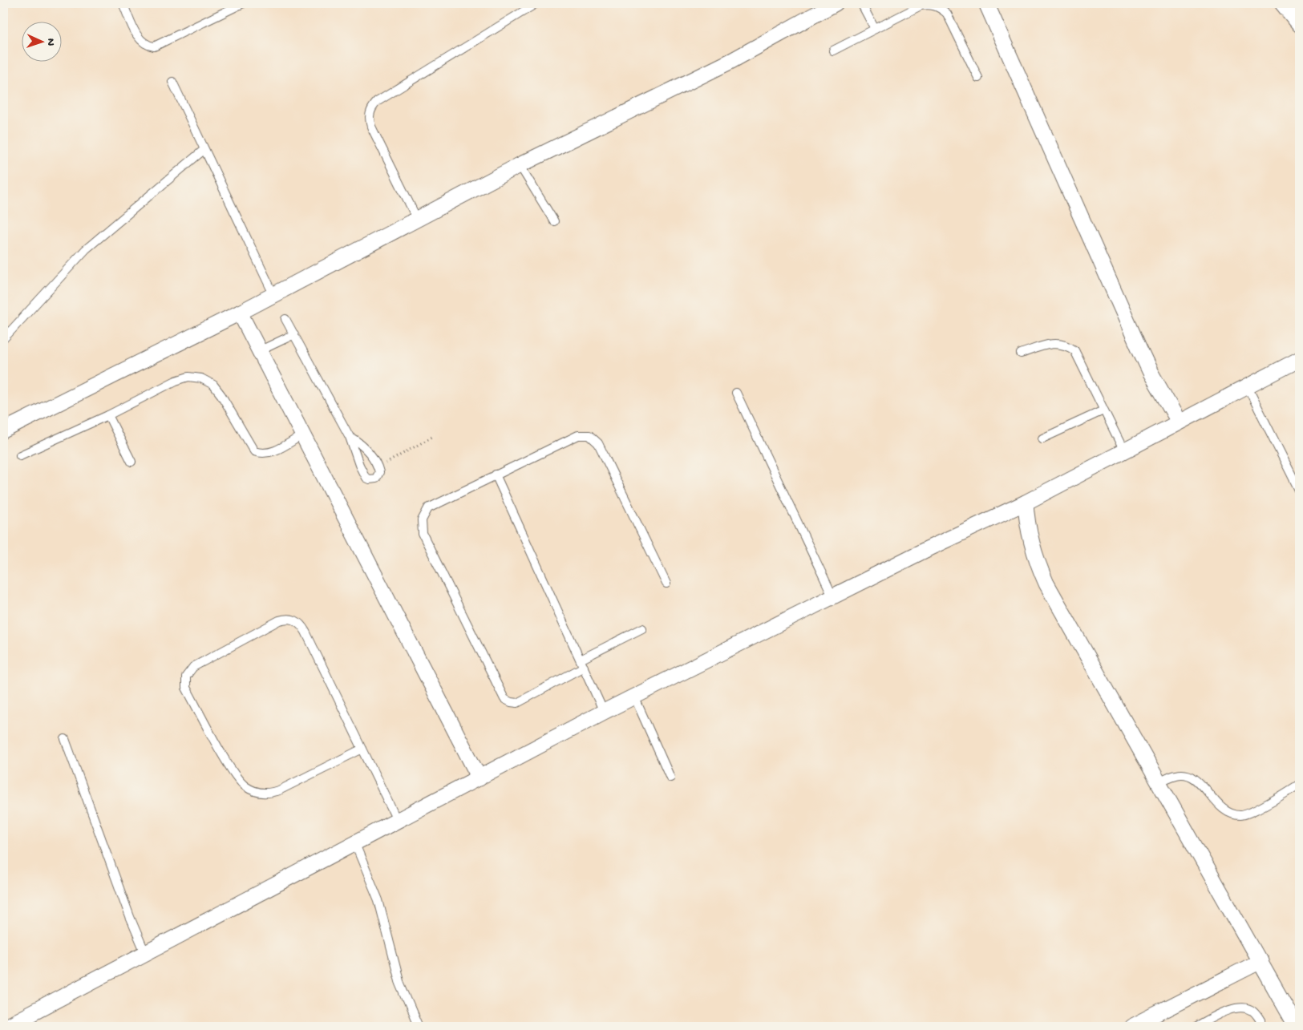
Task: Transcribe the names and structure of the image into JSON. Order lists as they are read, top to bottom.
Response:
{
  "north": "right"
}
